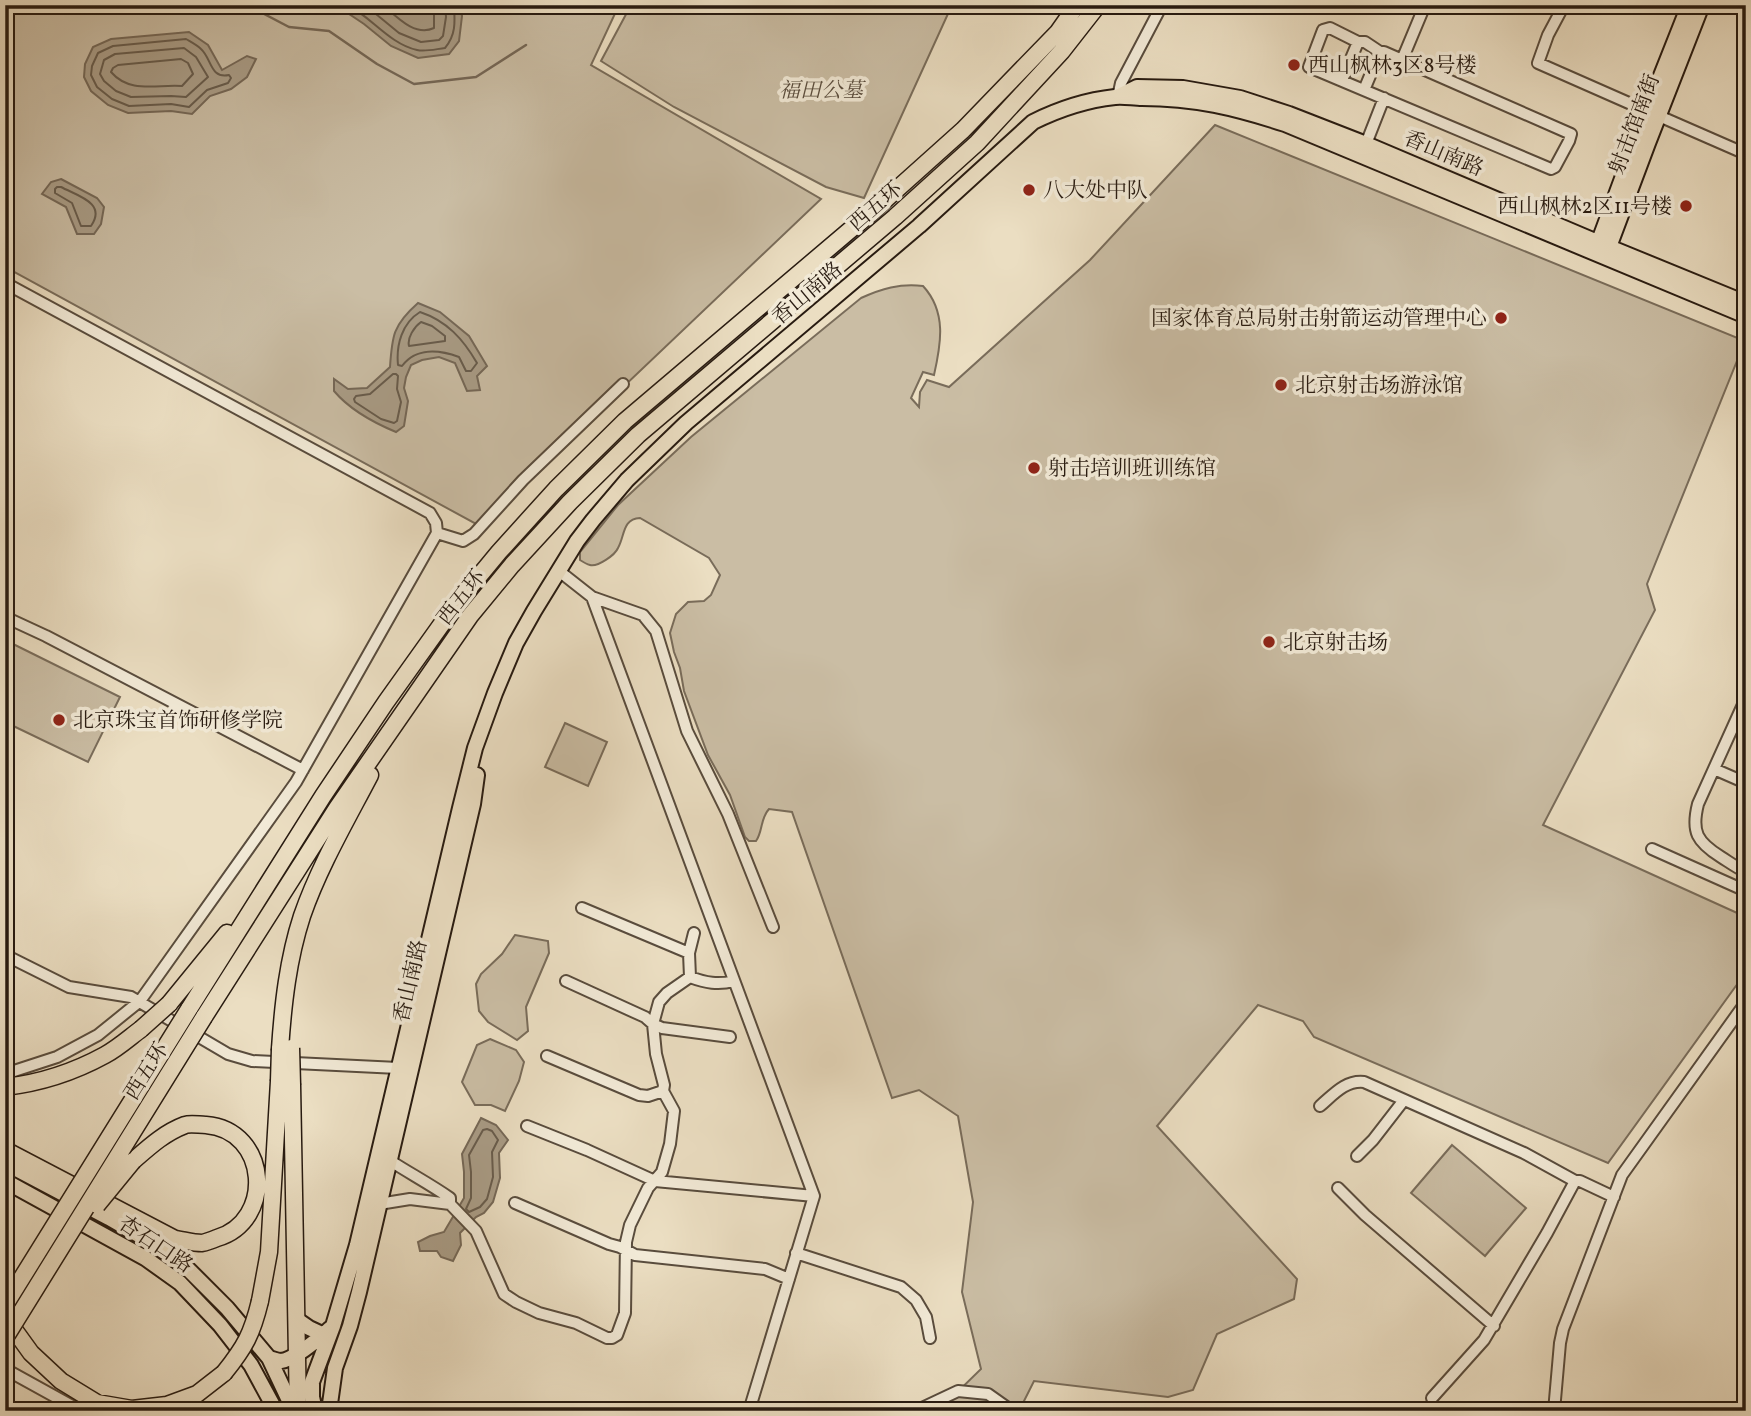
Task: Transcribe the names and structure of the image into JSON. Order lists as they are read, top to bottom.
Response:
{
  "streets": {
    "highway": ["西五环"],
    "main road": ["射击馆南街", "香山南路", "杏石口路"]
  },
  "crossings": [
    ["射击馆南街", "香山南路"]
  ],
  "parks": ["福田公墓"],
  "places": [
    "西山枫林3区8号楼",
    "八大处中队",
    "西山枫林2区11号楼",
    "国家体育总局射击射箭运动管理中心",
    "北京射击场游泳馆",
    "射击培训班训练馆",
    "北京射击场",
    "北京珠宝首饰研修学院"
  ]
}
